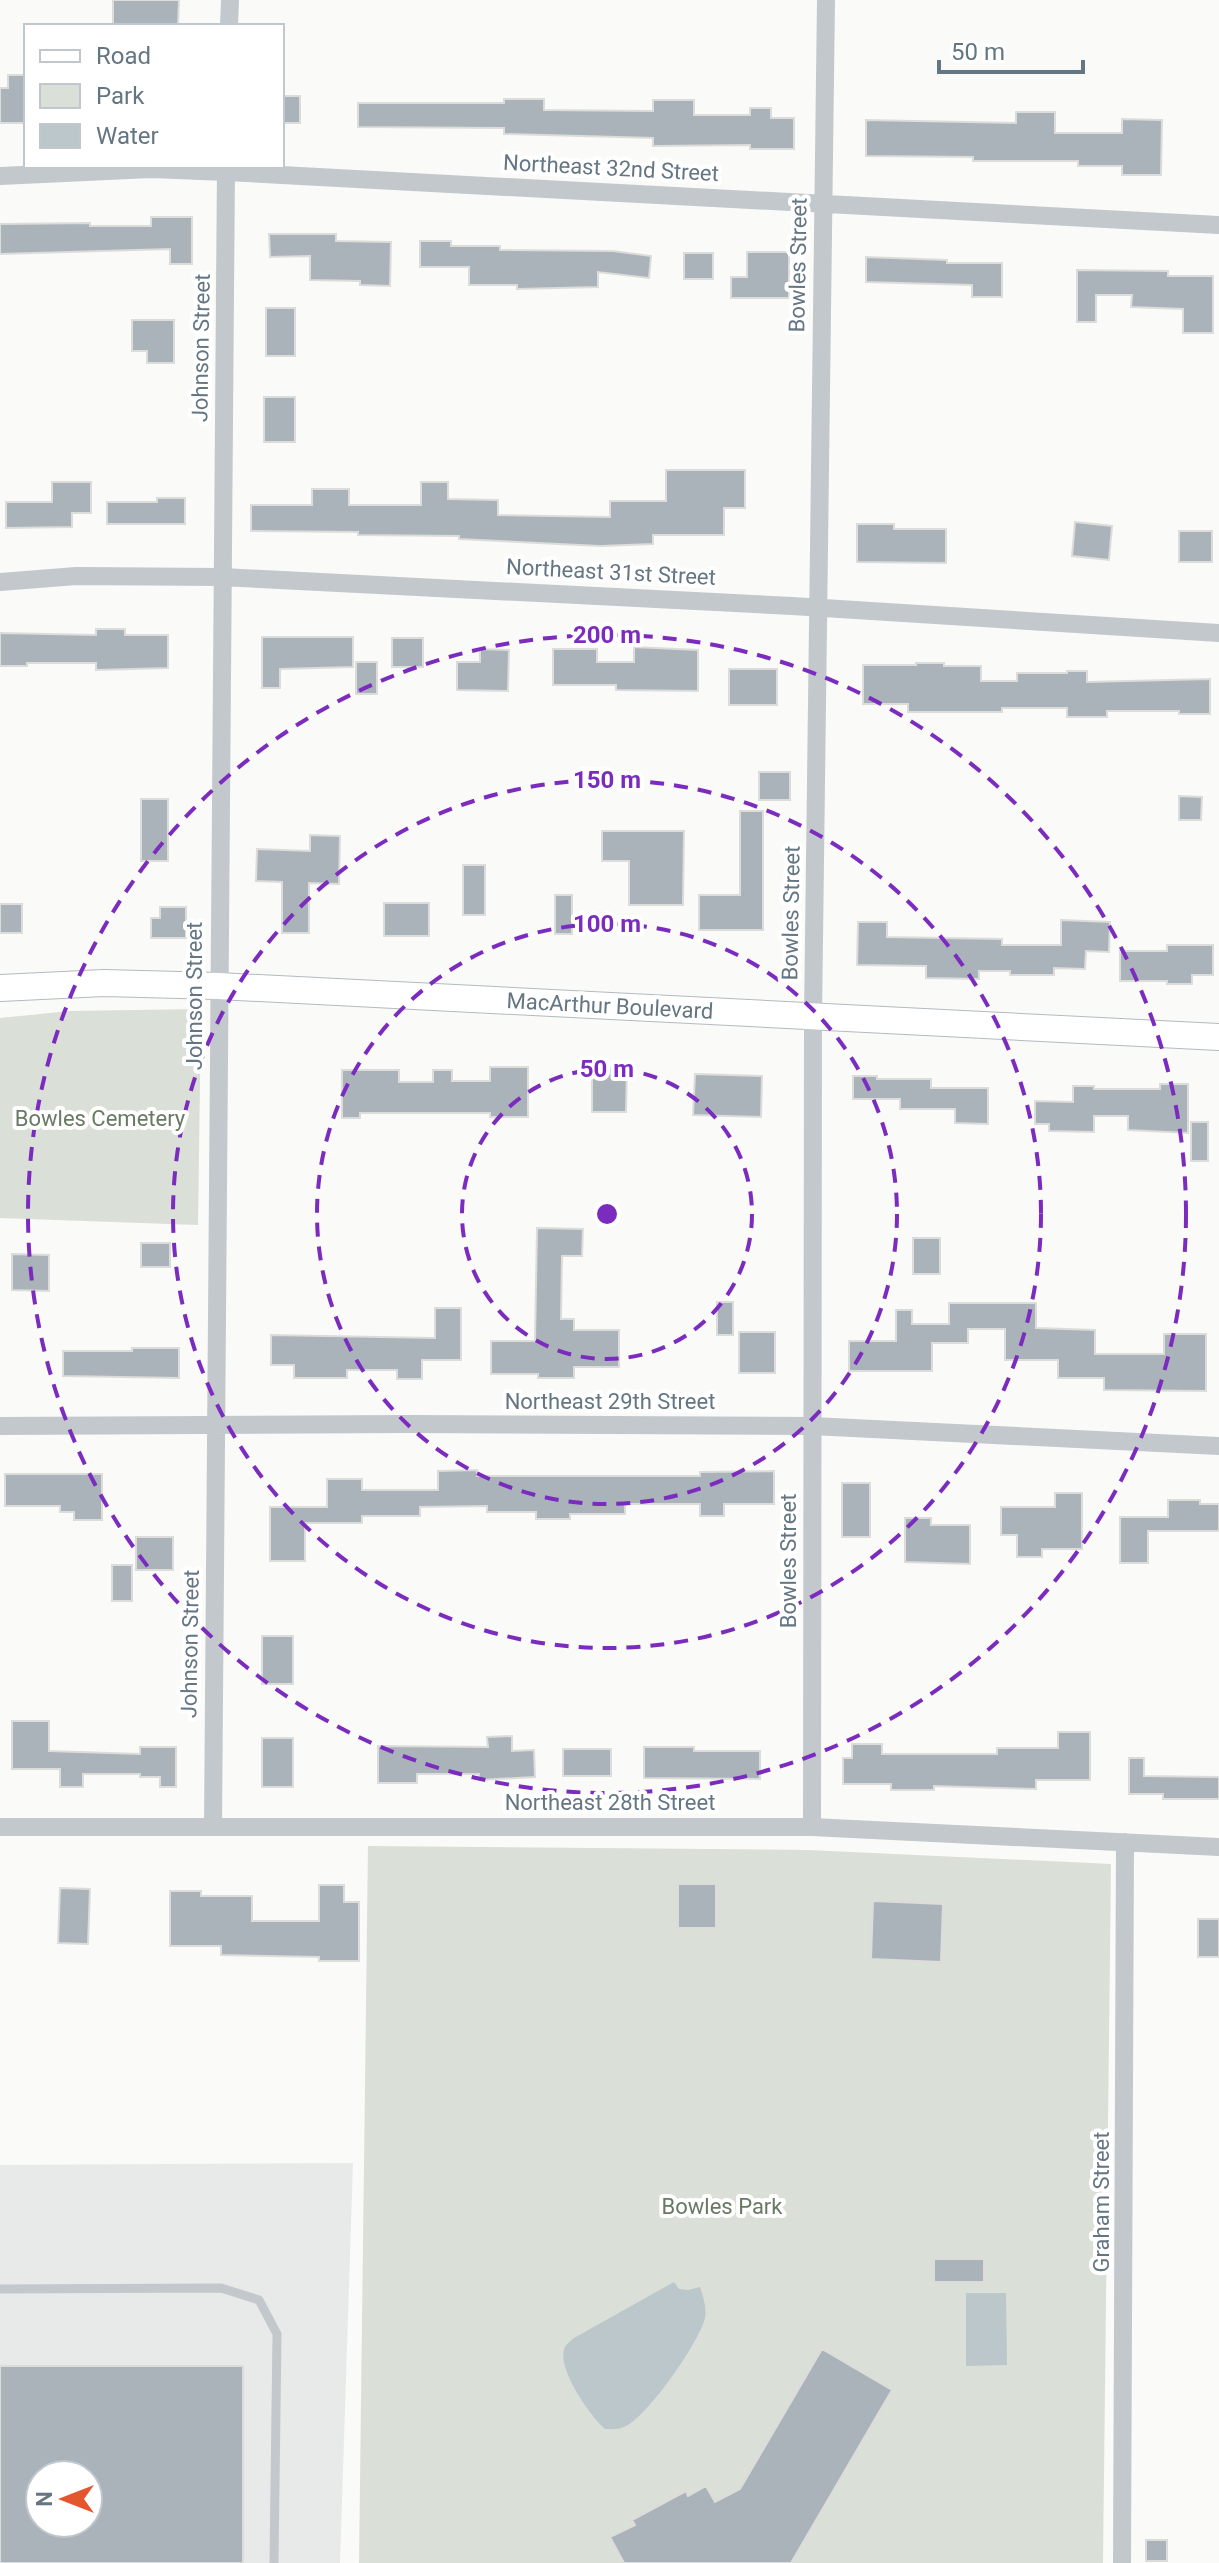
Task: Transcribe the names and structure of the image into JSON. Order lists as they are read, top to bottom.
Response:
{
  "streets": {
    "main road": ["MacArthur Boulevard"],
    "street": [
      "Northeast 32nd Street",
      "Bowles Street",
      "Johnson Street",
      "Northeast 31st Street",
      "Northeast 29th Street",
      "Northeast 28th Street",
      "Graham Street"
    ]
  },
  "crossings": [
    ["Northeast 32nd Street", "Bowles Street"],
    ["Northeast 32nd Street", "Johnson Street"],
    ["Bowles Street", "Northeast 31st Street"],
    ["Bowles Street", "MacArthur Boulevard"],
    ["Bowles Street", "Northeast 29th Street"],
    ["Bowles Street", "Northeast 28th Street"],
    ["Johnson Street", "Northeast 31st Street"],
    ["Johnson Street", "MacArthur Boulevard"],
    ["Johnson Street", "Northeast 29th Street"],
    ["Johnson Street", "Northeast 28th Street"],
    ["Northeast 28th Street", "Graham Street"]
  ],
  "parks": ["Bowles Cemetery", "Bowles Park"],
  "legend": ["Road", "Park", "Water"],
  "scale_bar": "50 m",
  "north": "left",
  "rings": [
    "200 m",
    "150 m",
    "100 m",
    "50 m"
  ]
}
